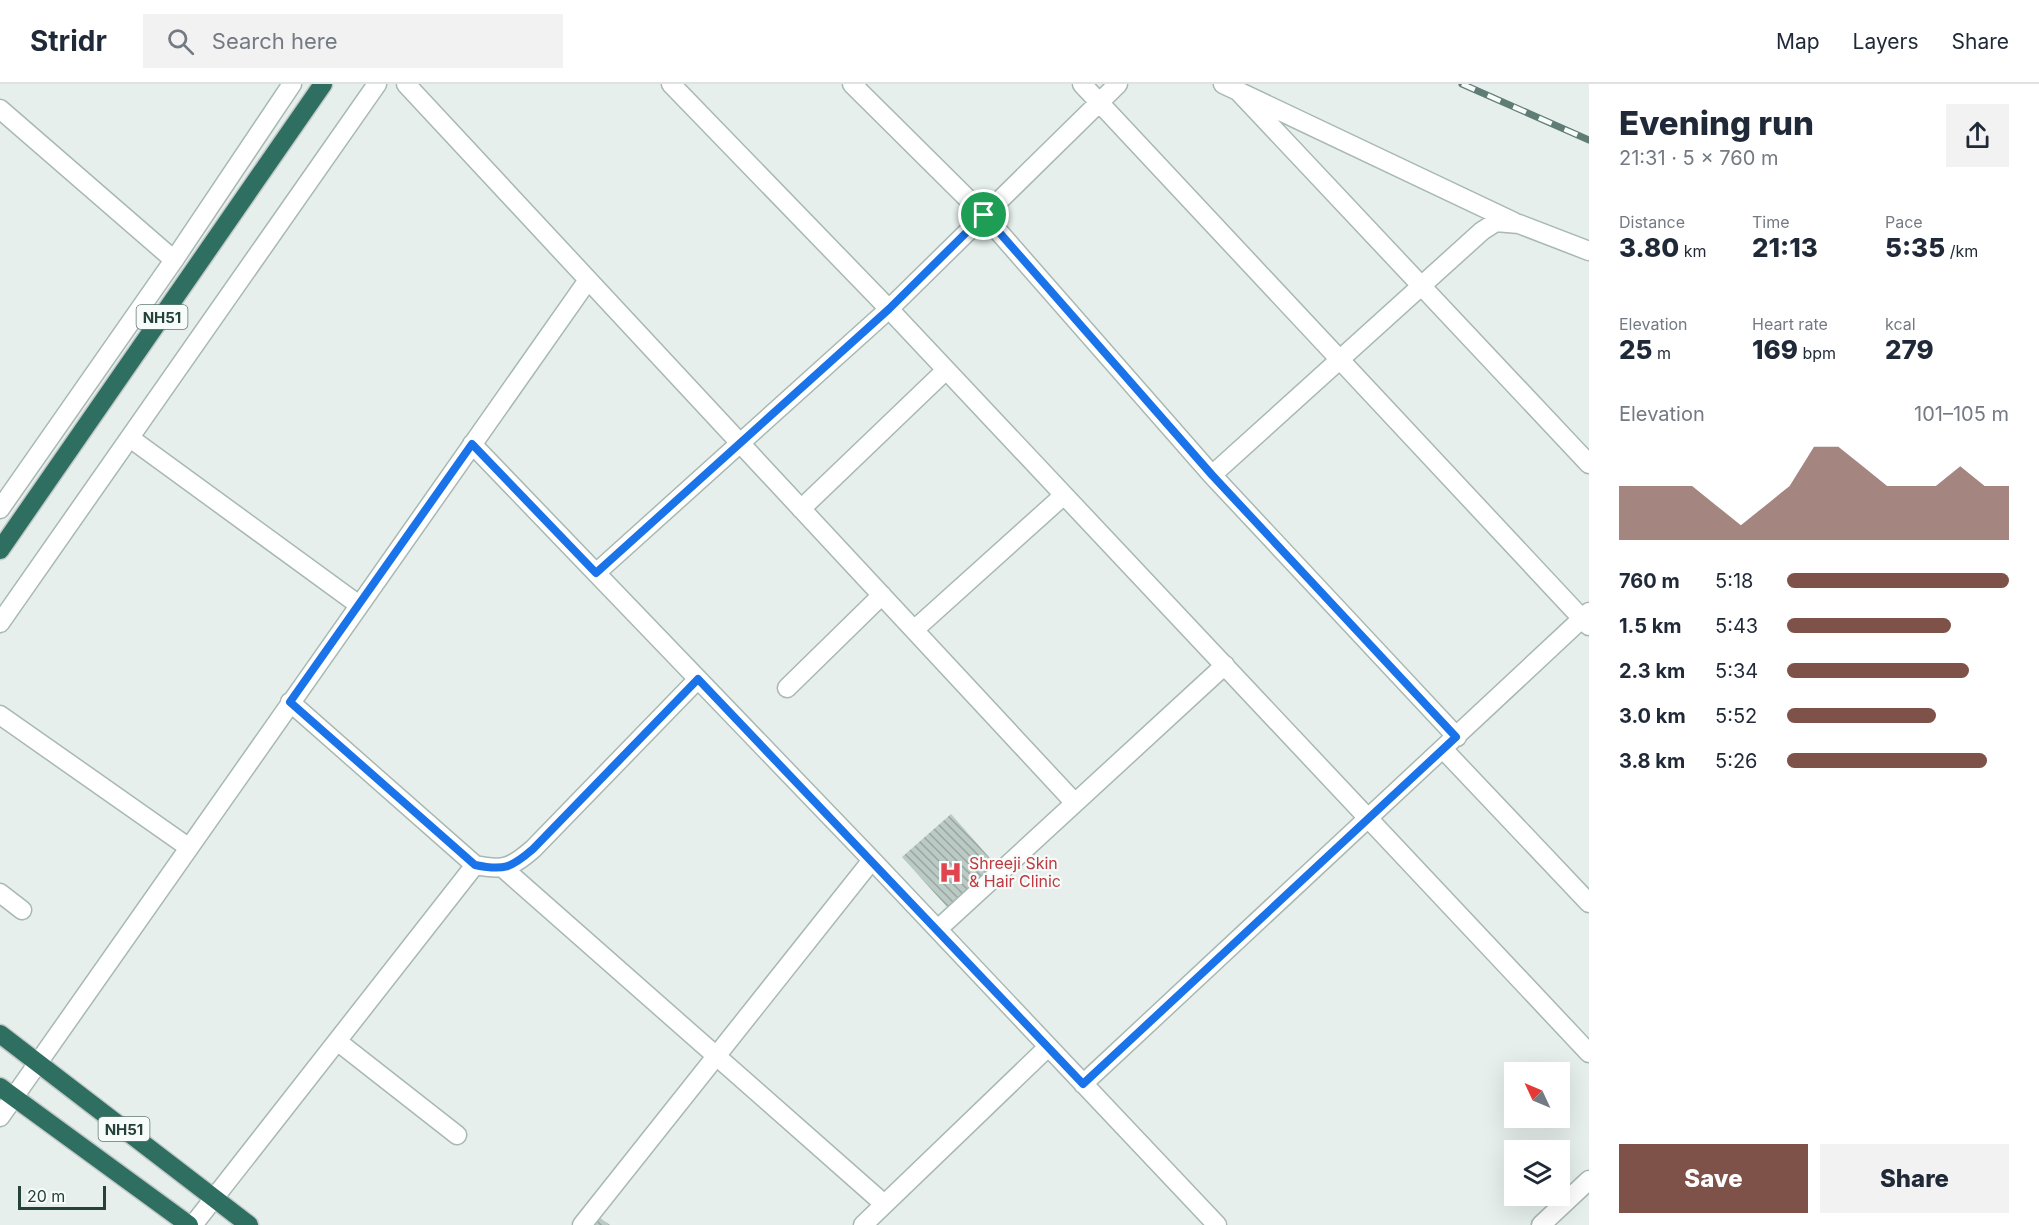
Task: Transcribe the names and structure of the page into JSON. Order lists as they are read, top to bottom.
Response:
{
  "streets": {
    "highway": ["NH51"]
  },
  "places": {
    "hospital": ["Shreeji Skin & Hair Clinic"]
  },
  "scale_bar": "20 m",
  "north": "top left",
  "page": {
    "header": "Stridr",
    "search": "Search here",
    "nav": ["Map", "Layers", "Share"],
    "heading": ["Evening run", "21:31 · 5 × 760 m"],
    "stats": [
      ["Distance", "3.80 km"],
      ["Time", "21:13"],
      ["Pace", "5:35 /km"],
      ["Elevation", "25 m"],
      ["Heart rate", "169 bpm"],
      ["kcal", "279"]
    ],
    "chart": ["Elevation", "101–105 m"],
    "list": [
      {
        "name": "760 m",
        "note": "5:18"
      },
      {
        "name": "1.5 km",
        "note": "5:43"
      },
      {
        "name": "2.3 km",
        "note": "5:34"
      },
      {
        "name": "3.0 km",
        "note": "5:52"
      },
      {
        "name": "3.8 km",
        "note": "5:26"
      }
    ],
    "buttons": ["Save", "Share"],
    "scale": "20 m"
  }
}
